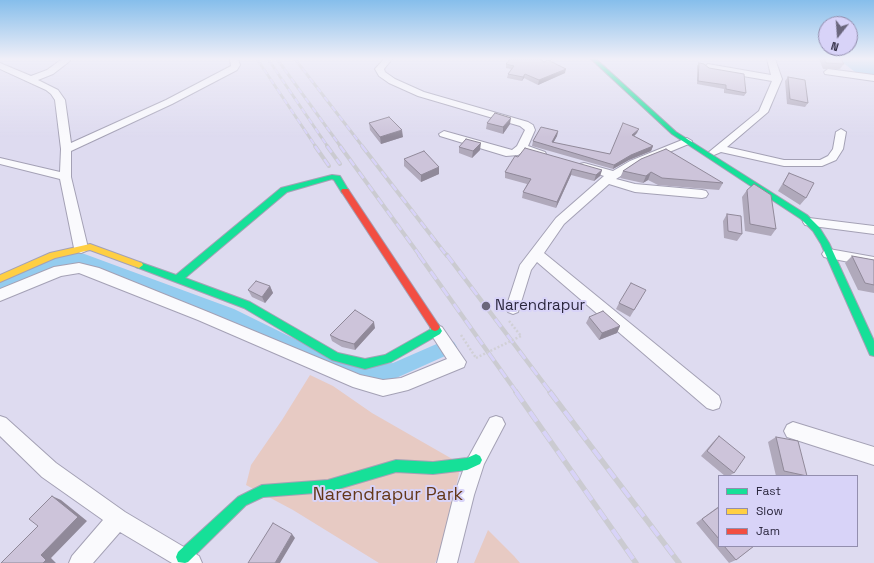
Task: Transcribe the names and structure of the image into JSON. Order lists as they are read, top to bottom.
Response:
{
  "parks": ["Narendrapur Park"],
  "places": ["Narendrapur"],
  "legend": ["Fast", "Slow", "Jam"],
  "north": "bottom"
}
